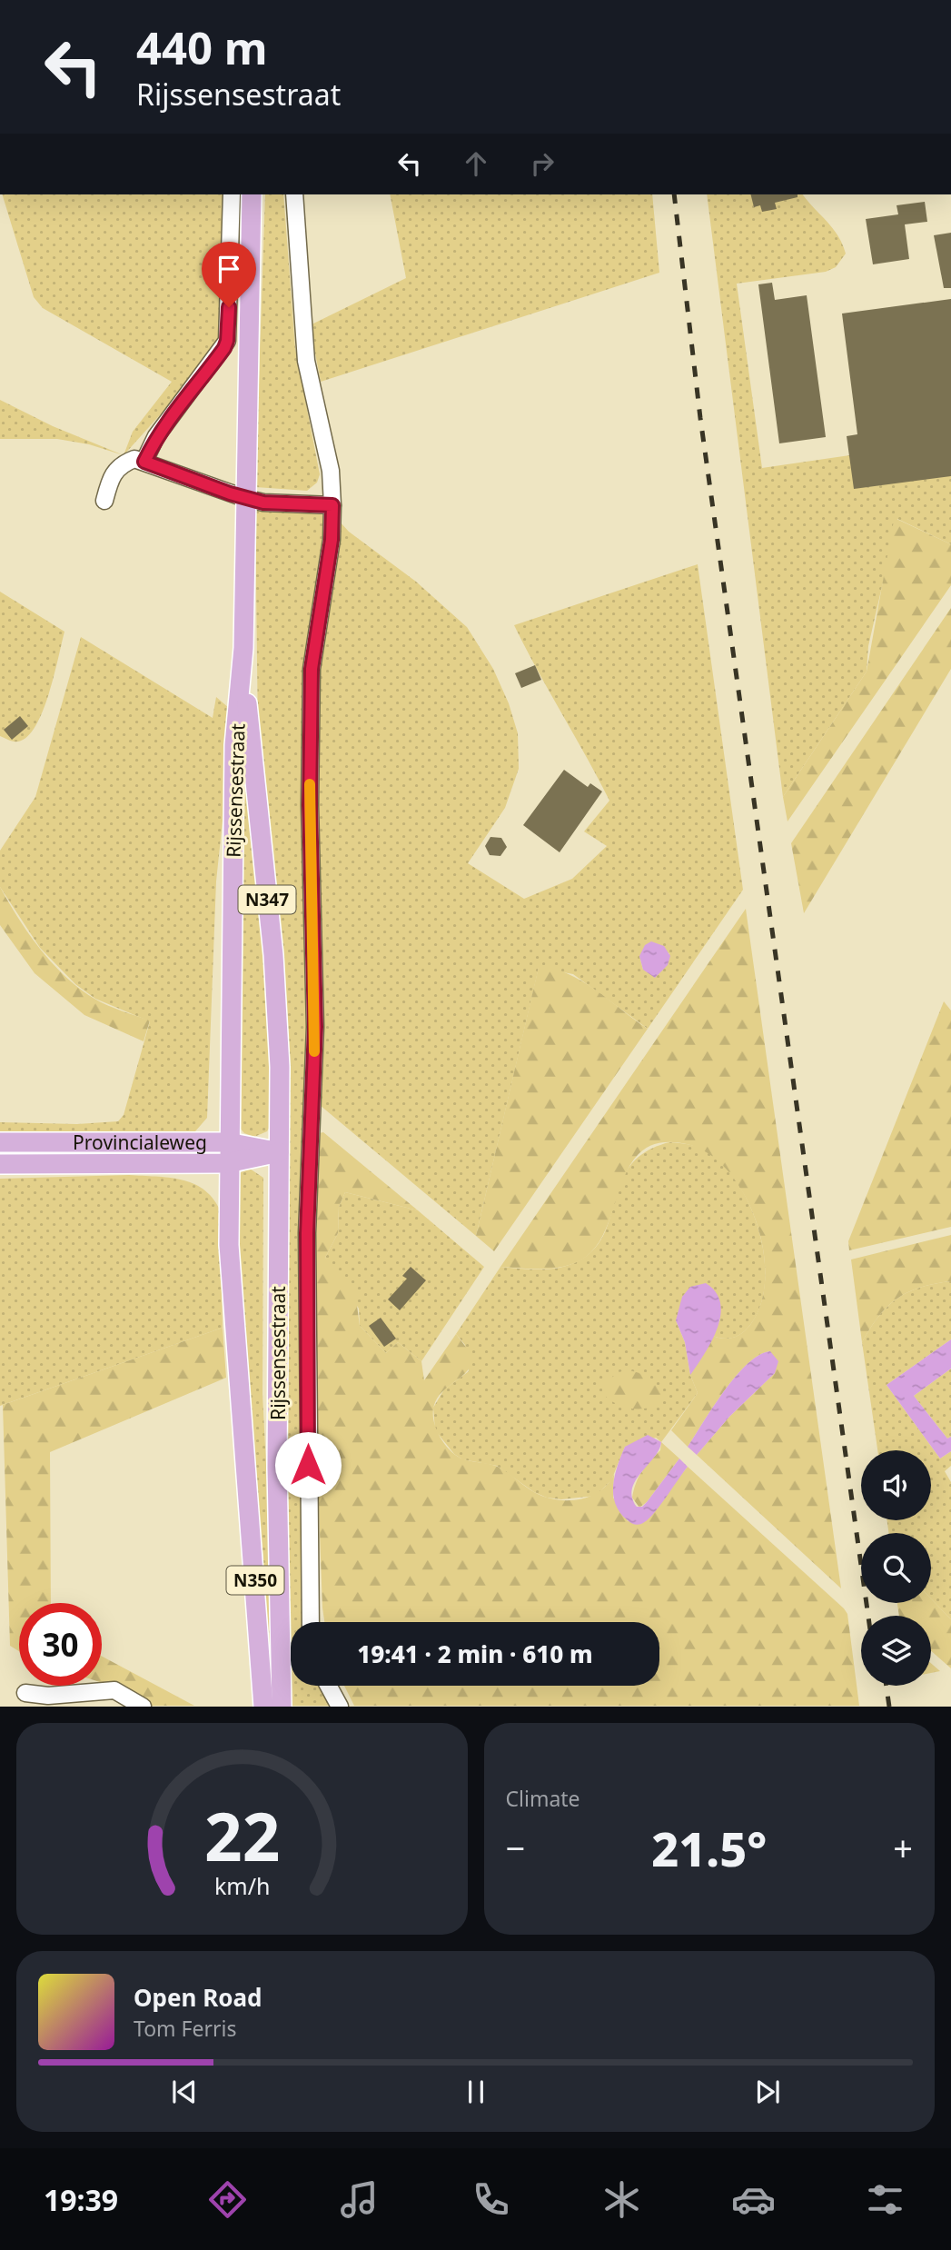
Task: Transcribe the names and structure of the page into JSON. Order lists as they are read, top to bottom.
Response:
{
  "streets": {
    "main road": [
      "Rijssensestraat",
      "N347",
      "Provincialeweg",
      "N350"
    ]
  },
  "crossings": [
    ["Rijssensestraat", "Provincialeweg"]
  ],
  "page": {
    "turn": ["440 m", "Rijssensestraat"],
    "limit": "30",
    "trip": "19:41 · 2 min · 610 m",
    "tile": "Climate",
    "heat": ["−", "21.5°", "+"],
    "song": ["Open Road", "Tom Ferris"],
    "tabs": "19:39",
    "gauge": ["22", "km/h"]
  }
}
